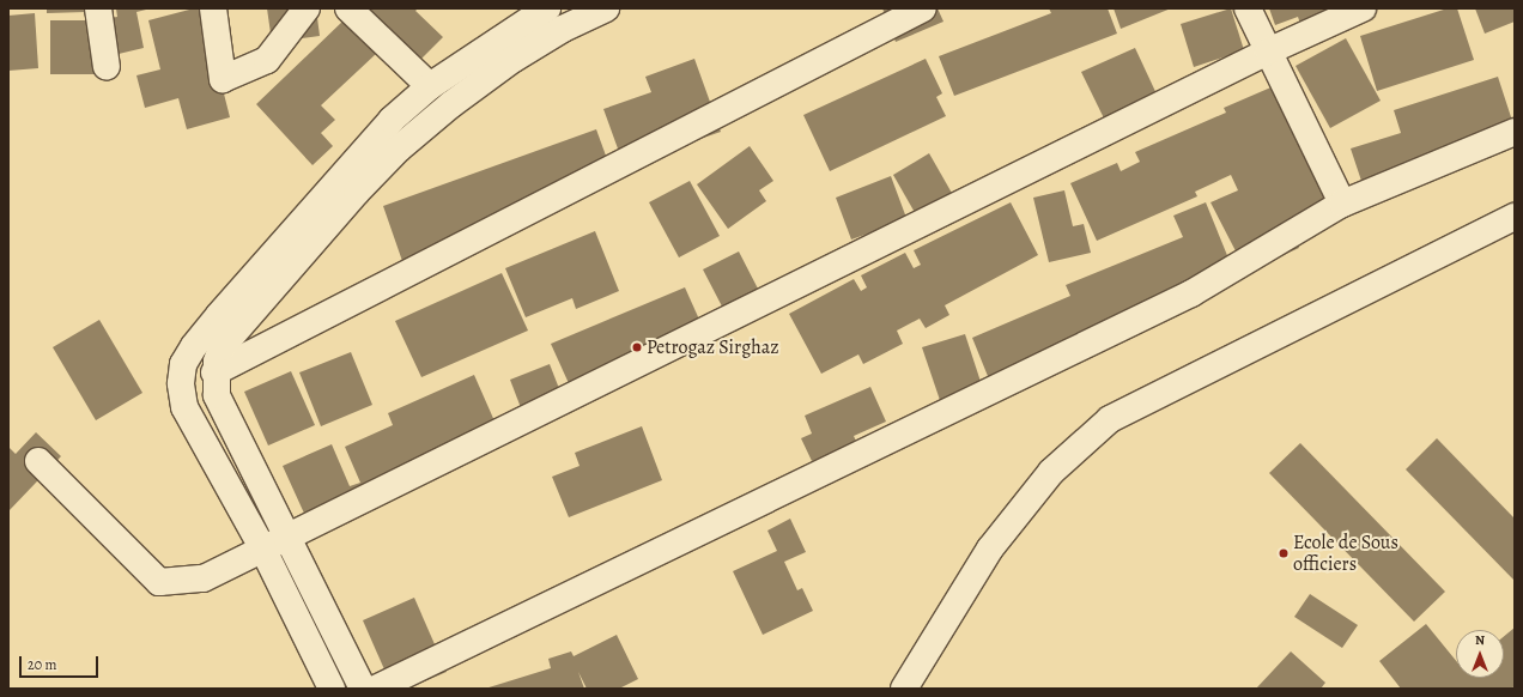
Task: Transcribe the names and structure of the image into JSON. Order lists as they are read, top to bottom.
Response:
{
  "places": ["Petrogaz Sirghaz", "Ecole de Sous officiers"],
  "scale_bar": "20 m",
  "north": "top"
}
